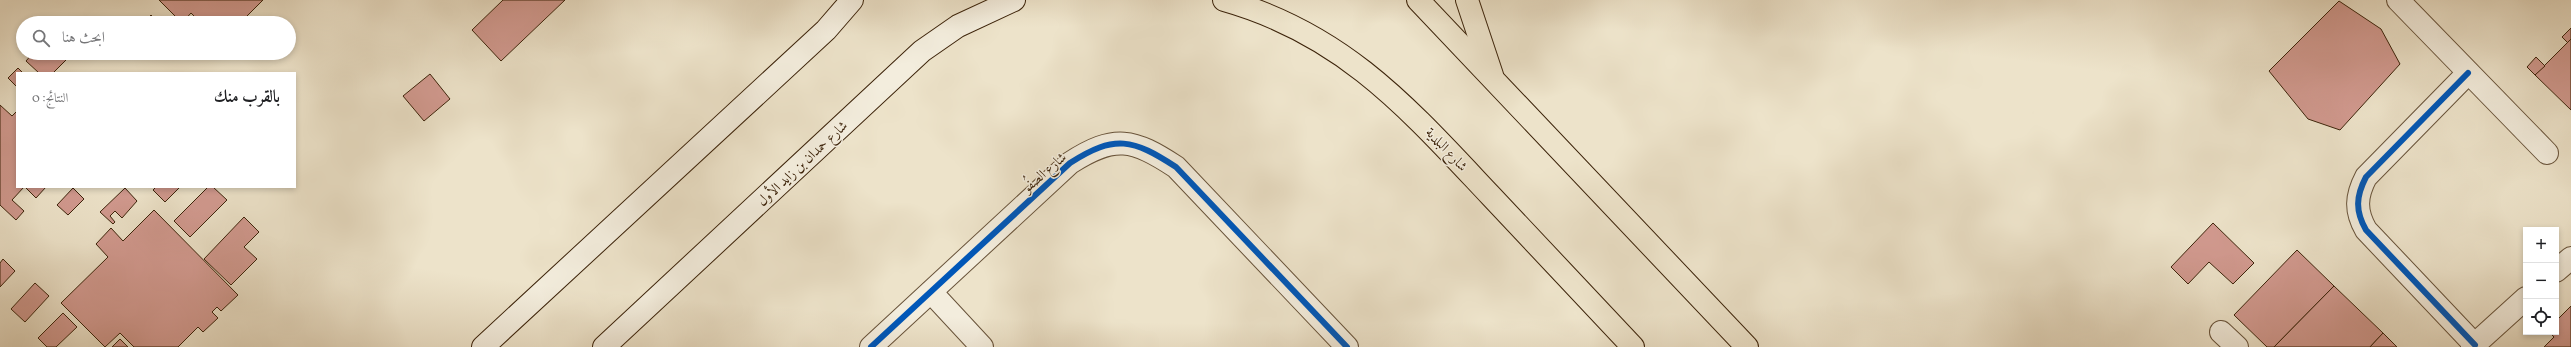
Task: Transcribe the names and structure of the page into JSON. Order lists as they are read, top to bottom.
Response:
{
  "streets": {
    "main road": ["شارع البلدية"],
    "street": ["شارع حمدان بن زايد الأول", "شارع الصفُو"]
  },
  "page": {
    "search": "ابحث هنا",
    "heading": ["بالقرب منك", "النتائج: 0"],
    "map_buttons": ["+", "−"]
  }
}
